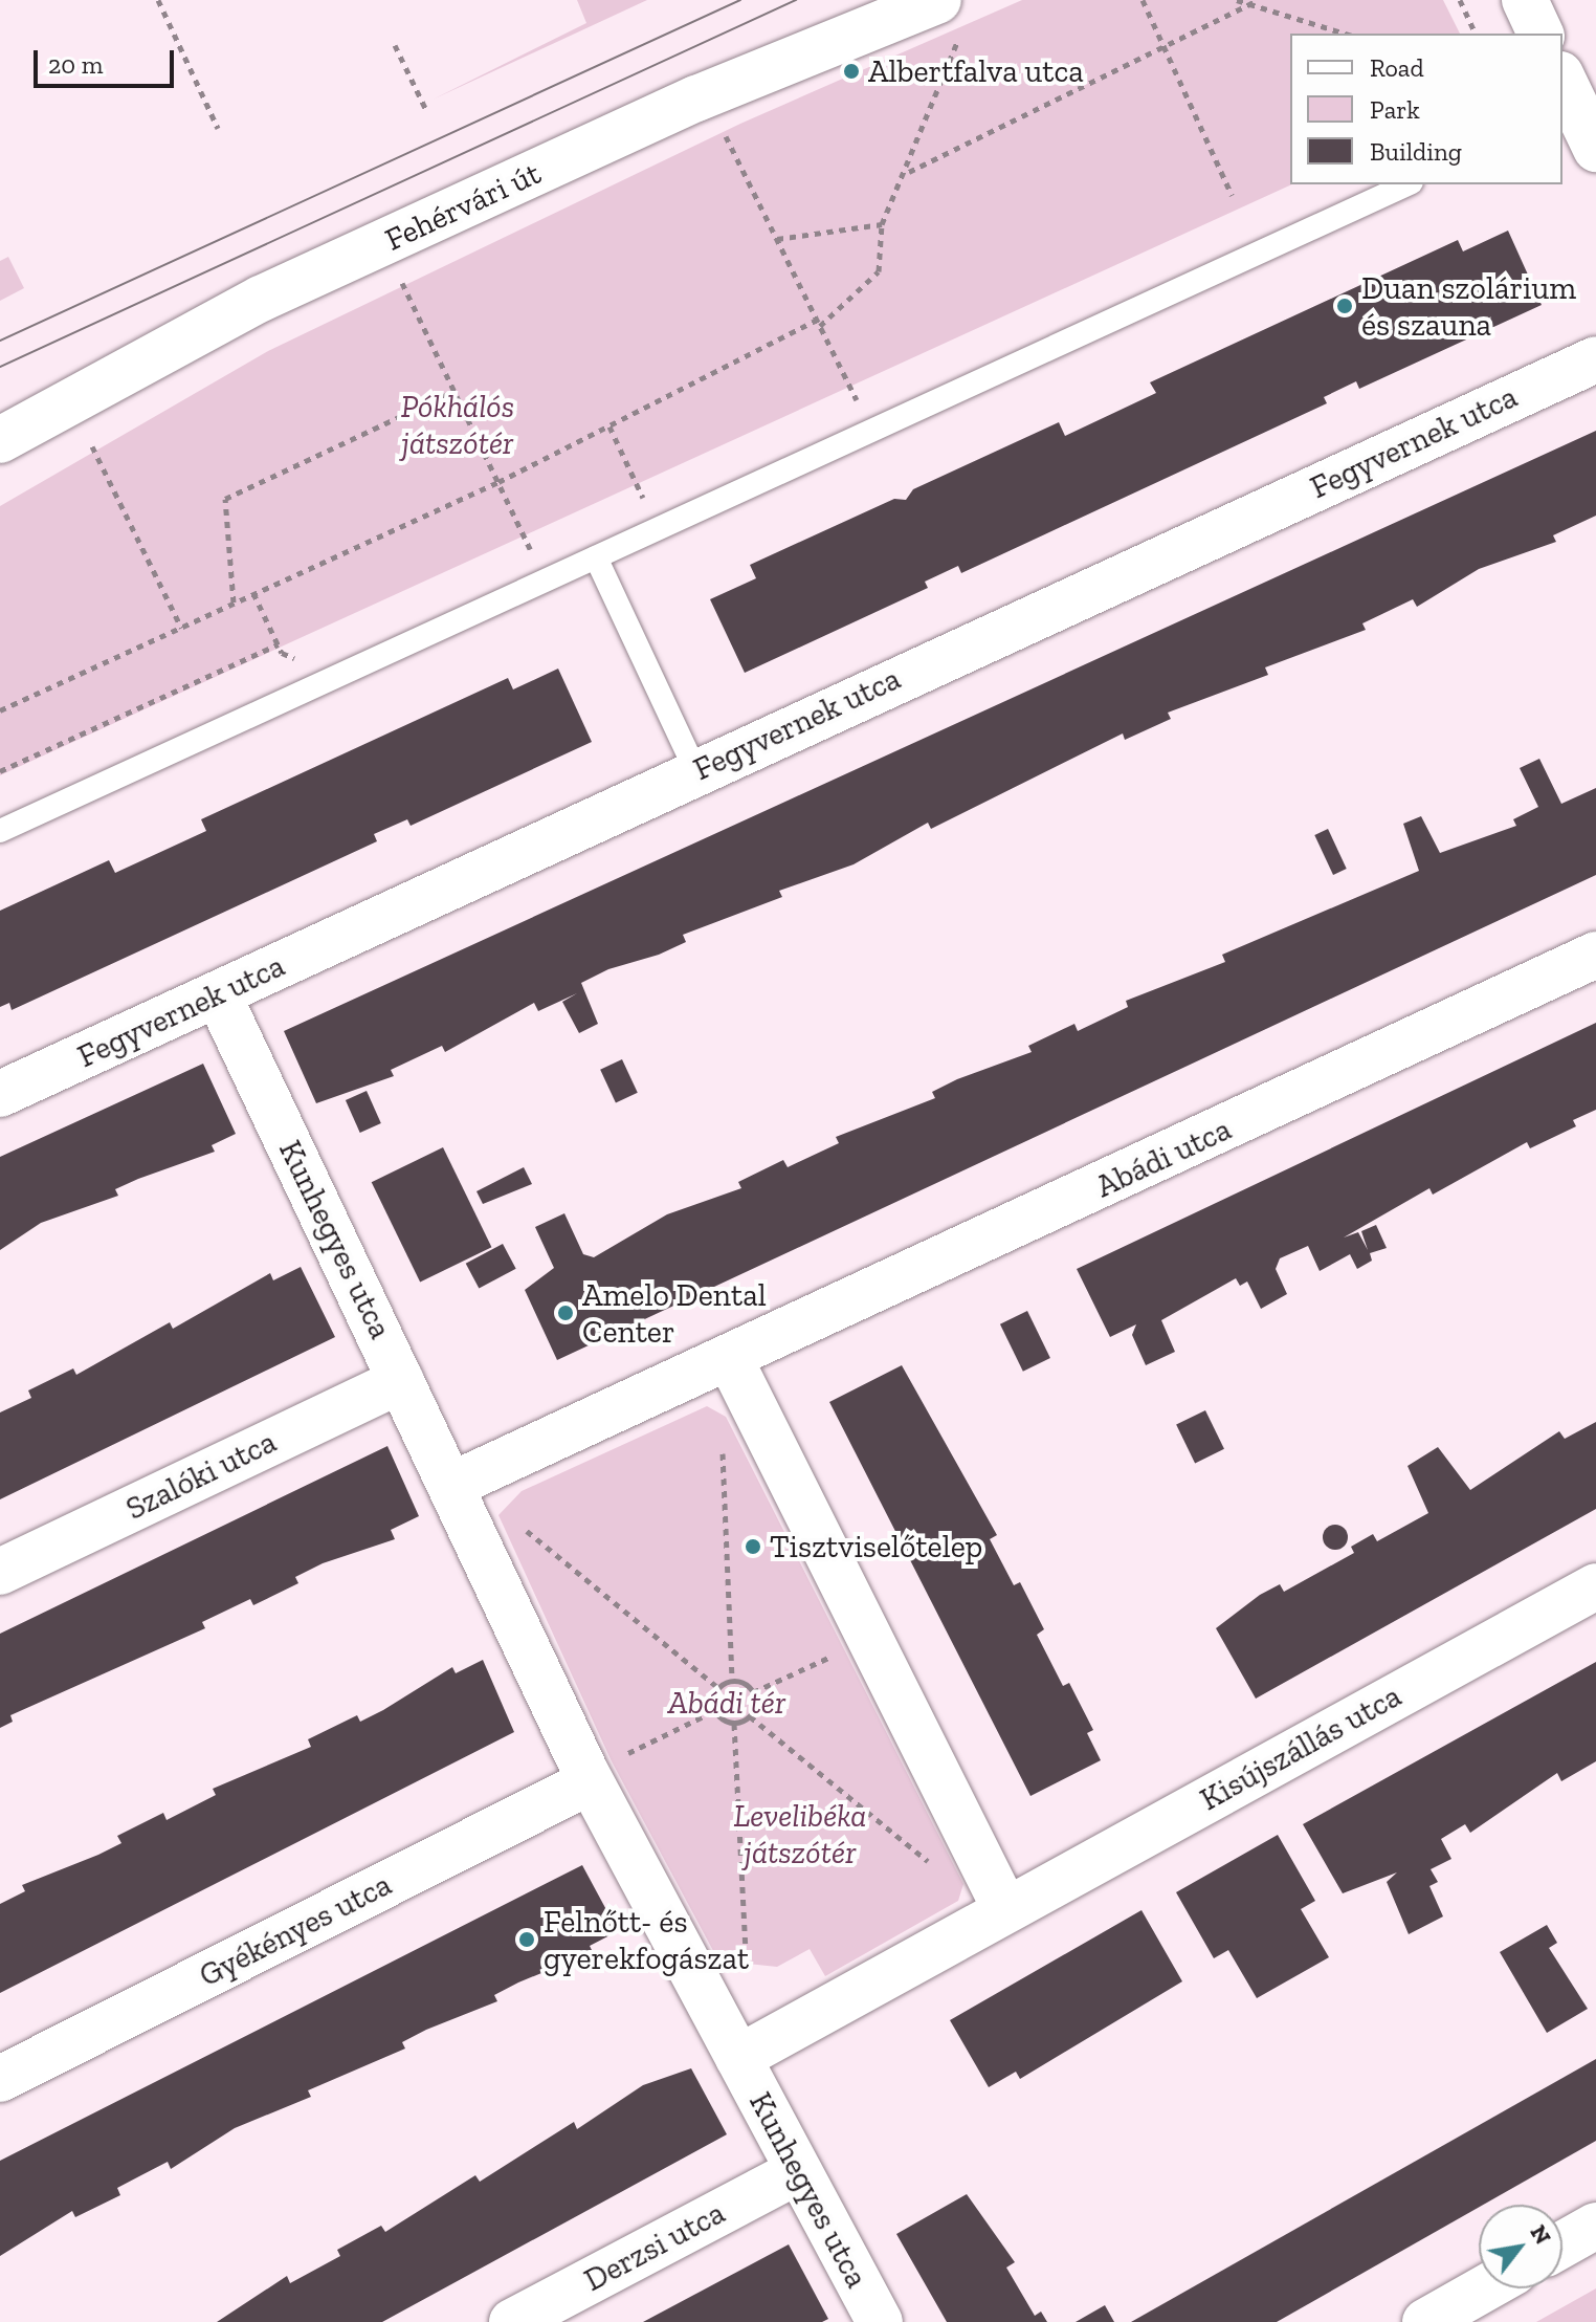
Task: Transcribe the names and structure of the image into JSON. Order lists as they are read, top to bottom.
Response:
{
  "streets": {
    "street": [
      "Fehérvári út",
      "Fegyvernek utca",
      "Abádi utca",
      "Kunhegyes utca",
      "Szalóki utca",
      "Kisújszállás utca",
      "Gyékényes utca",
      "Derzsi utca"
    ]
  },
  "crossings": [
    ["Fegyvernek utca", "Kunhegyes utca"],
    ["Kunhegyes utca", "Szalóki utca"],
    ["Kunhegyes utca", "Derzsi utca"]
  ],
  "parks": ["Pókhálós játszótér", "Abádi tér", "Levelibéka játszótér"],
  "places": [
    "Albertfalva utca",
    "Duan szolárium és szauna",
    "Amelo Dental Center",
    "Tisztviselőtelep",
    "Felnőtt- és gyerekfogászat"
  ],
  "legend": ["Road", "Park", "Building"],
  "scale_bar": "20 m",
  "north": "top right"
}
